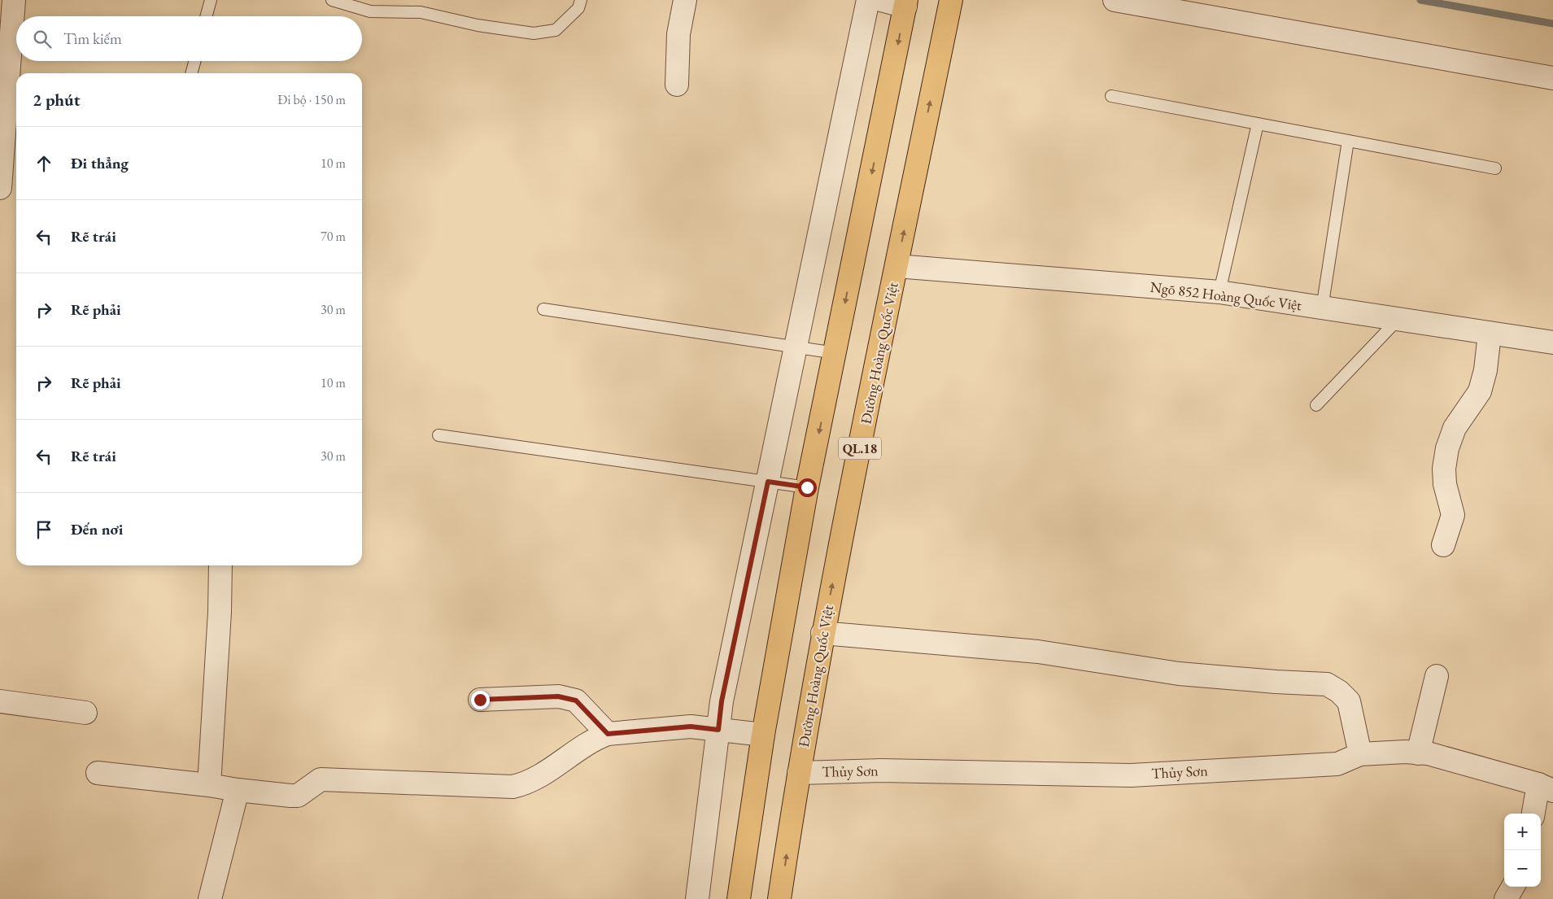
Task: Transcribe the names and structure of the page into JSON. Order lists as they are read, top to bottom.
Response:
{
  "streets": {
    "highway": ["Đường Hoàng Quốc Việt", "QL.18"],
    "street": ["Ngõ 852 Hoàng Quốc Việt", "Thủy Sơn"]
  },
  "crossings": [
    ["Ngõ 852 Hoàng Quốc Việt", "Đường Hoàng Quốc Việt"],
    ["Đường Hoàng Quốc Việt", "Thủy Sơn"]
  ],
  "page": {
    "search": "Tìm kiếm",
    "heading": ["2 phút", "Đi bộ · 150 m"],
    "list": [
      ["Đi thẳng", "10 m"],
      ["Rẽ trái", "70 m"],
      ["Rẽ phải", "30 m"],
      ["Rẽ phải", "10 m"],
      ["Rẽ trái", "30 m"],
      "Đến nơi"
    ],
    "map_buttons": ["+", "−"]
  }
}
